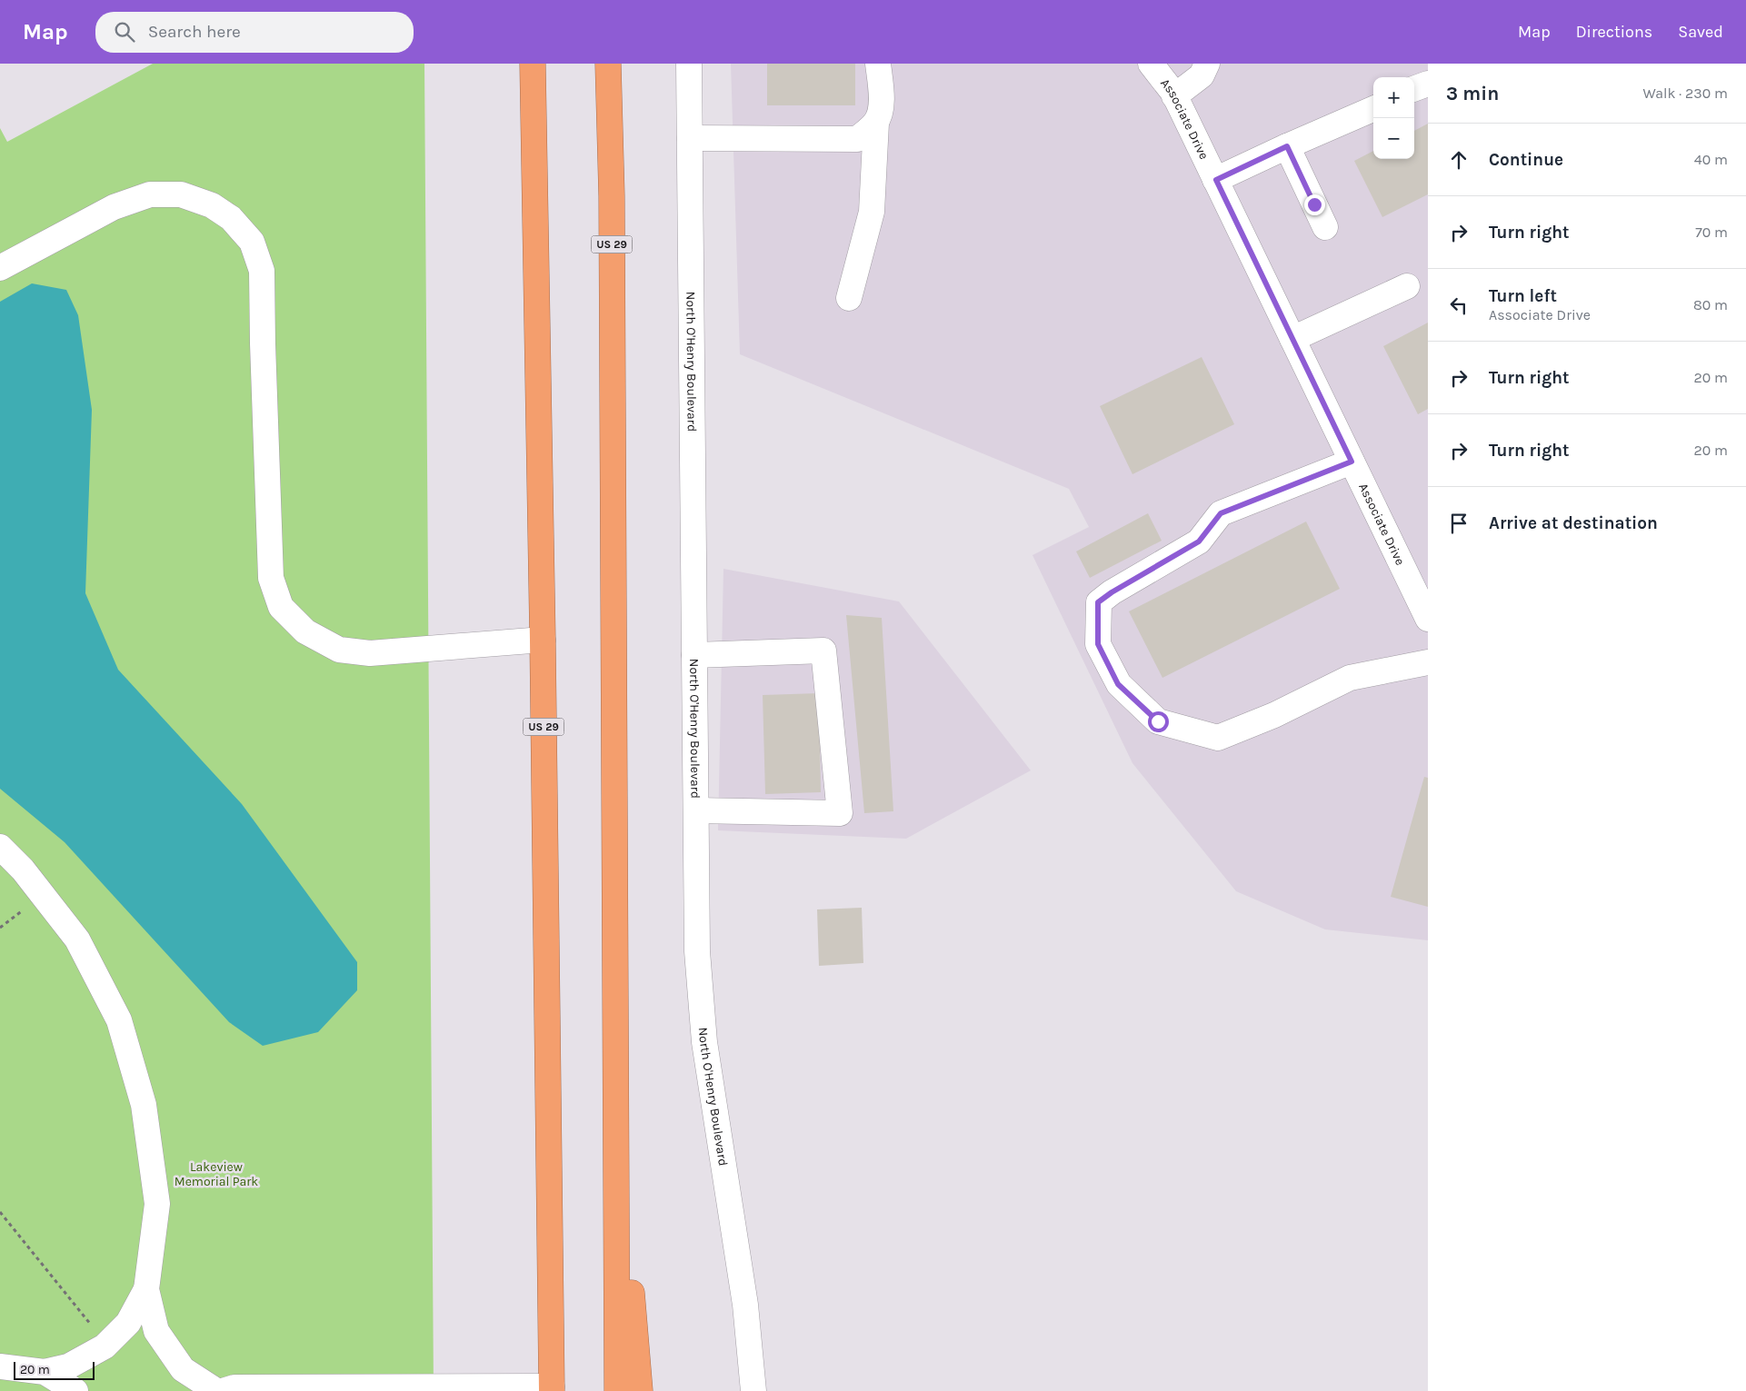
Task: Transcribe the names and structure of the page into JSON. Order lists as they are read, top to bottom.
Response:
{
  "streets": {
    "highway": ["US 29"],
    "street": ["Associate Drive", "North O'Henry Boulevard"]
  },
  "parks": ["Lakeview Memorial Park"],
  "scale_bar": "20 m",
  "page": {
    "header": "Map",
    "search": "Search here",
    "nav": ["Map", "Directions", "Saved"],
    "heading": ["3 min", "Walk · 230 m"],
    "map_buttons": ["+", "−"],
    "list": [
      ["Continue", "40 m"],
      ["Turn right", "70 m"],
      ["Turn left", "Associate Drive", "80 m"],
      ["Turn right", "20 m"],
      ["Turn right", "20 m"],
      "Arrive at destination"
    ],
    "scale": "20 m"
  }
}
